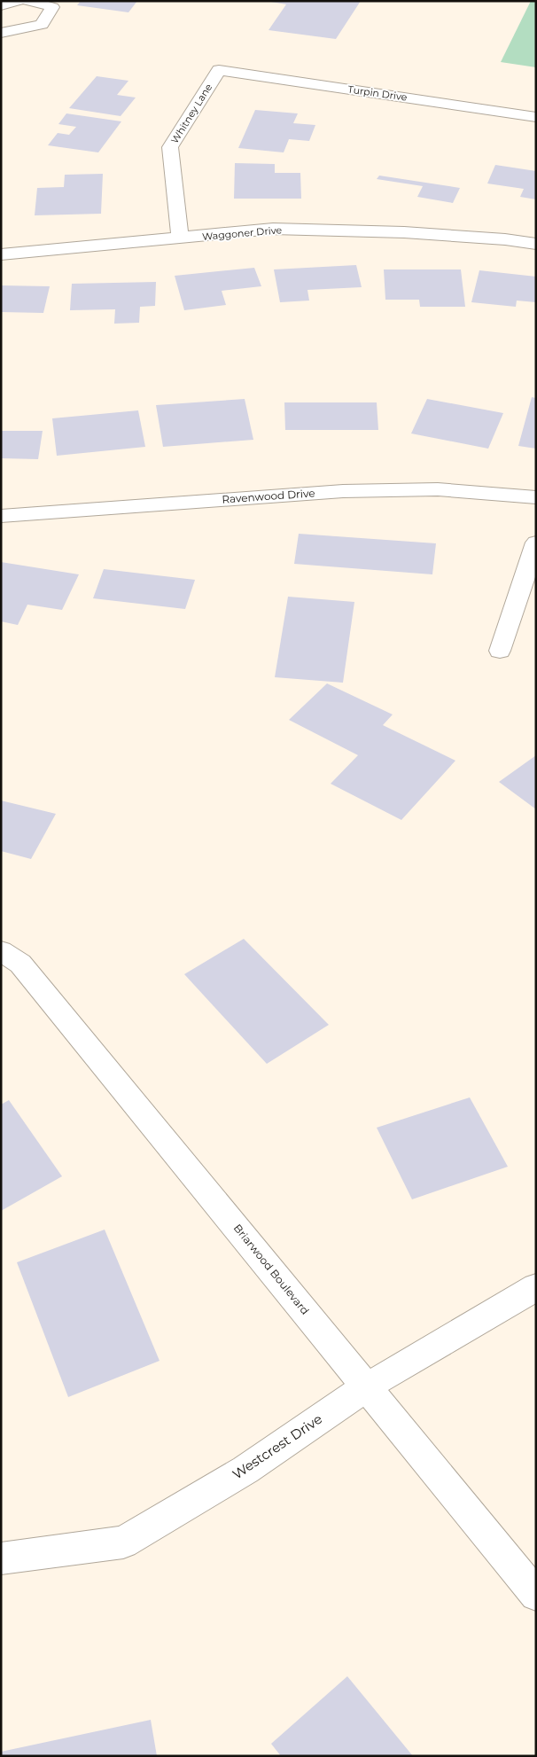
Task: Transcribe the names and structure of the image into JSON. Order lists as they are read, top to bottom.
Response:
{
  "streets": {
    "street": [
      "Turpin Drive",
      "Whitney Lane",
      "Waggoner Drive",
      "Ravenwood Drive",
      "Briarwood Boulevard",
      "Westcrest Drive"
    ]
  },
  "crossings": [
    ["Turpin Drive", "Whitney Lane"],
    ["Whitney Lane", "Waggoner Drive"],
    ["Briarwood Boulevard", "Westcrest Drive"]
  ]
}
